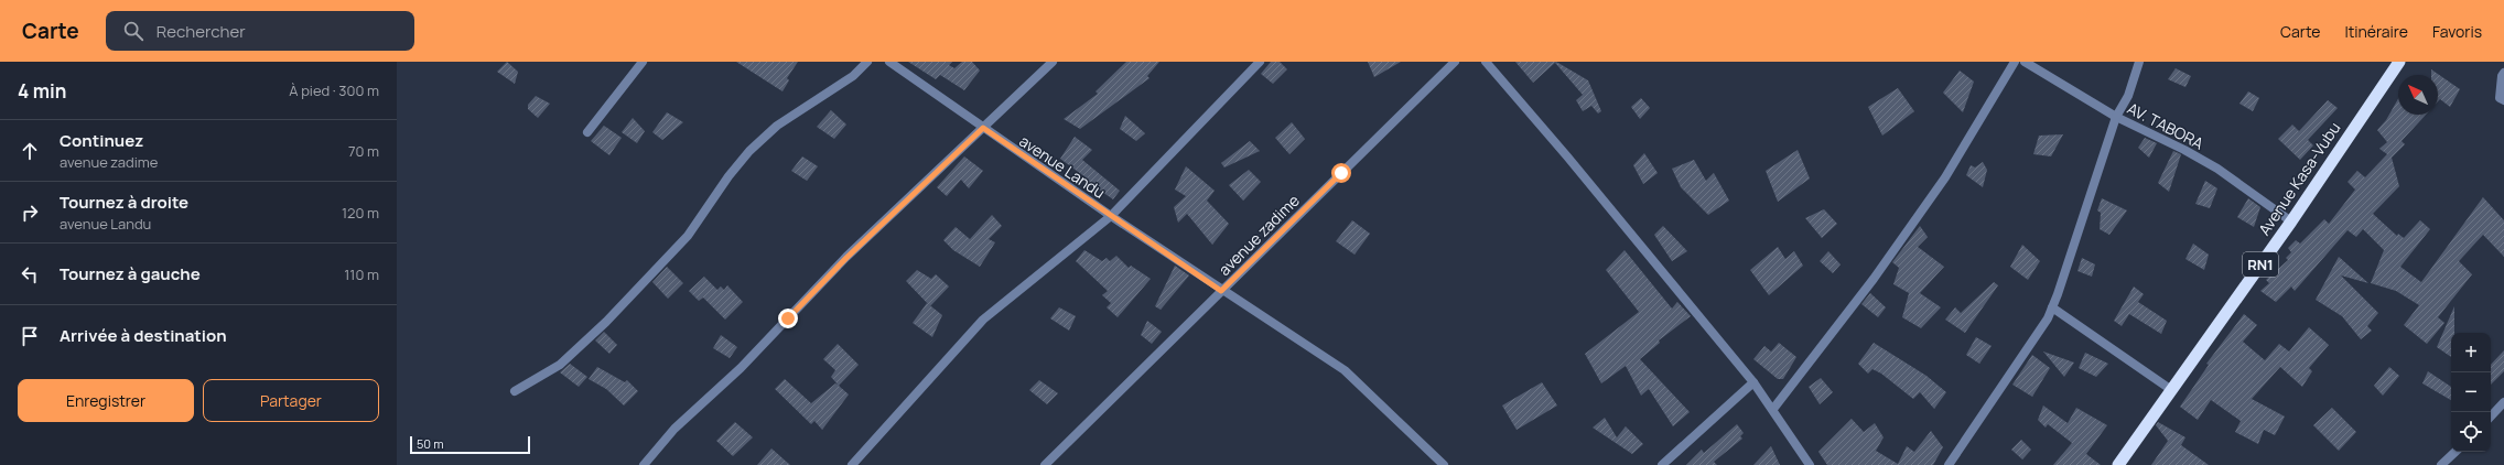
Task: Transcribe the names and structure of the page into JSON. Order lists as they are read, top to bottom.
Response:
{
  "streets": {
    "highway": ["Avenue Kasa-Vubu", "RN1"],
    "street": ["AV. TABORA", "avenue Landu", "avenue zadime"]
  },
  "crossings": [
    ["AV. TABORA", "Avenue Kasa-Vubu"],
    ["avenue Landu", "avenue zadime"]
  ],
  "scale_bar": "50 m",
  "north": "top left",
  "page": {
    "header": "Carte",
    "search": "Rechercher",
    "nav": ["Carte", "Itinéraire", "Favoris"],
    "heading": ["4 min", "À pied · 300 m"],
    "list": [
      ["Continuez", "avenue zadime", "70 m"],
      ["Tournez à droite", "avenue Landu", "120 m"],
      ["Tournez à gauche", "110 m"],
      "Arrivée à destination"
    ],
    "map_buttons": ["+", "−"],
    "buttons": ["Enregistrer", "Partager"],
    "scale": "50 m"
  }
}
